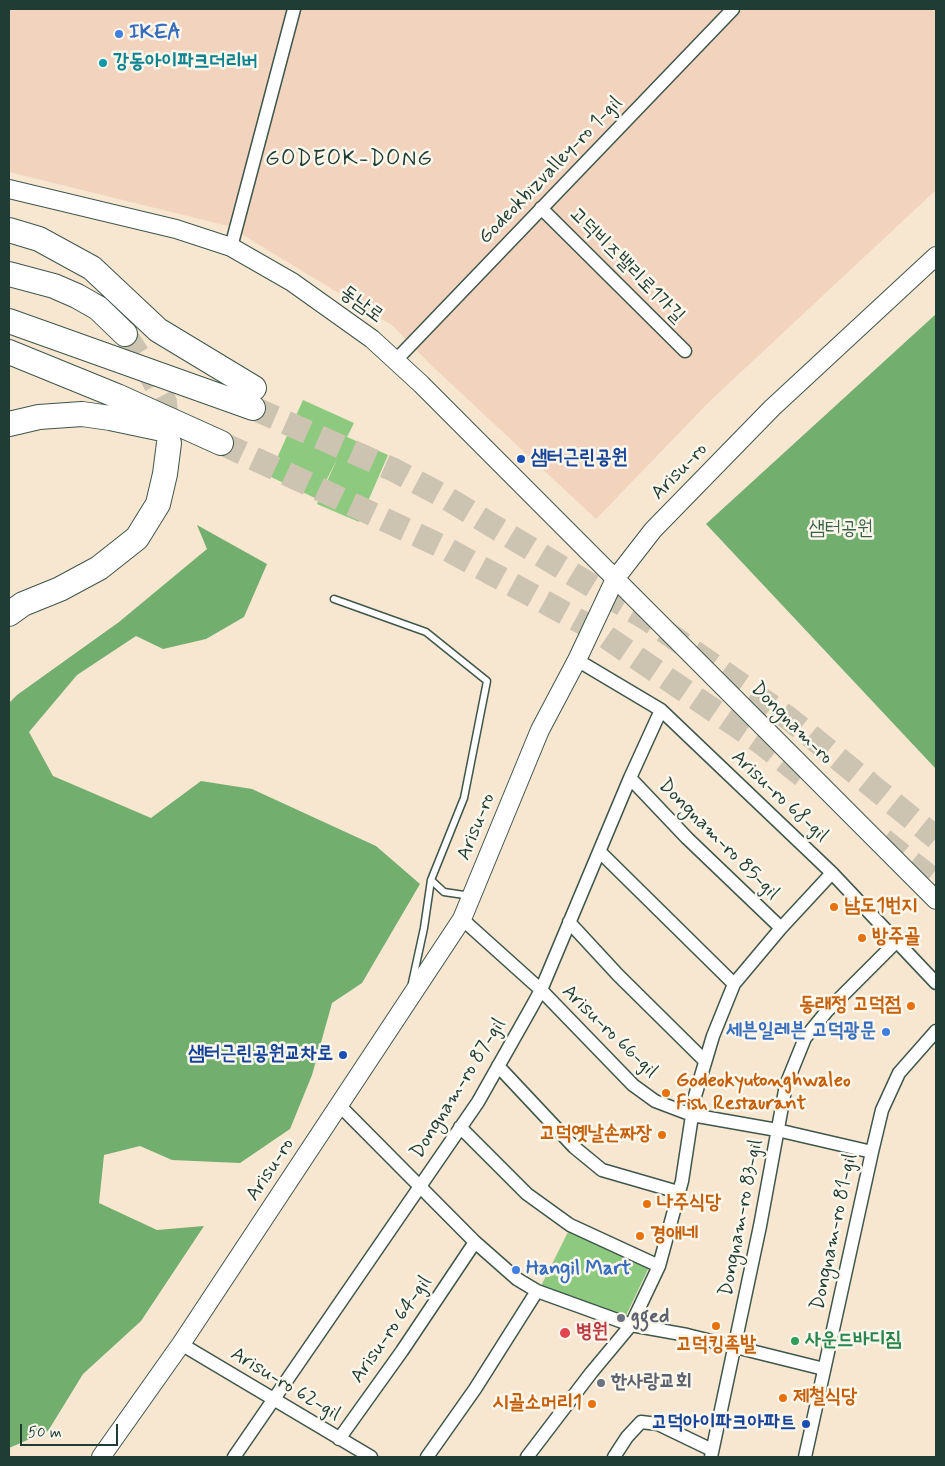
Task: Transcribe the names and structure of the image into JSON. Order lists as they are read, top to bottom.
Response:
{
  "streets": {
    "main road": ["동남로", "Arisu-ro", "Dongnam-ro"],
    "street": [
      "Godeokbizvalley-ro 1-gil",
      "고덕비즈밸리로1가길",
      "Arisu-ro 68-gil",
      "Dongnam-ro 85-gil",
      "Arisu-ro 66-gil",
      "Dongnam-ro 87-gil",
      "Dongnam-ro 83-gil",
      "Dongnam-ro 81-gil",
      "Arisu-ro 64-gil",
      "Arisu-ro 62-gil"
    ]
  },
  "crossings": [
    ["Godeokbizvalley-ro 1-gil", "고덕비즈밸리로1가길"],
    ["Godeokbizvalley-ro 1-gil", "동남로"],
    ["동남로", "Arisu-ro"],
    ["동남로", "Dongnam-ro"],
    ["Arisu-ro", "Dongnam-ro"],
    ["Arisu-ro", "Arisu-ro 68-gil"],
    ["Arisu-ro", "Arisu-ro 66-gil"],
    ["Arisu-ro", "Arisu-ro 62-gil"],
    ["Arisu-ro 68-gil", "Dongnam-ro 85-gil"],
    ["Arisu-ro 68-gil", "Dongnam-ro 87-gil"],
    ["Arisu-ro 68-gil", "Dongnam-ro 83-gil"],
    ["Dongnam-ro 85-gil", "Arisu-ro 66-gil"],
    ["Dongnam-ro 85-gil", "Dongnam-ro 87-gil"],
    ["Arisu-ro 66-gil", "Dongnam-ro 87-gil"],
    ["Arisu-ro 66-gil", "Dongnam-ro 83-gil"],
    ["Arisu-ro 66-gil", "Dongnam-ro 81-gil"],
    ["Dongnam-ro 87-gil", "Arisu-ro 62-gil"],
    ["Arisu-ro 64-gil", "Arisu-ro 62-gil"]
  ],
  "districts": ["GODEOK-DONG"],
  "parks": ["샘터공원"],
  "places": [
    "IKEA",
    "강동아이파크더리버",
    "샘터근린공원",
    "남도1번지",
    "방주골",
    "동래정 고덕점",
    "세븐일레븐 고덕광문",
    "샘터근린공원교차로",
    "Godeokyutonghwaleo Fish Restaurant",
    "고덕옛날손짜장",
    "나주식당",
    "경애네",
    "Hangil Mart",
    "gged",
    "고덕킹족발",
    "병원",
    "사운드바디짐",
    "한사랑교회",
    "제철식당",
    "시골소머리1",
    "고덕아이파크아파트"
  ],
  "scale_bar": "50 m"
}
